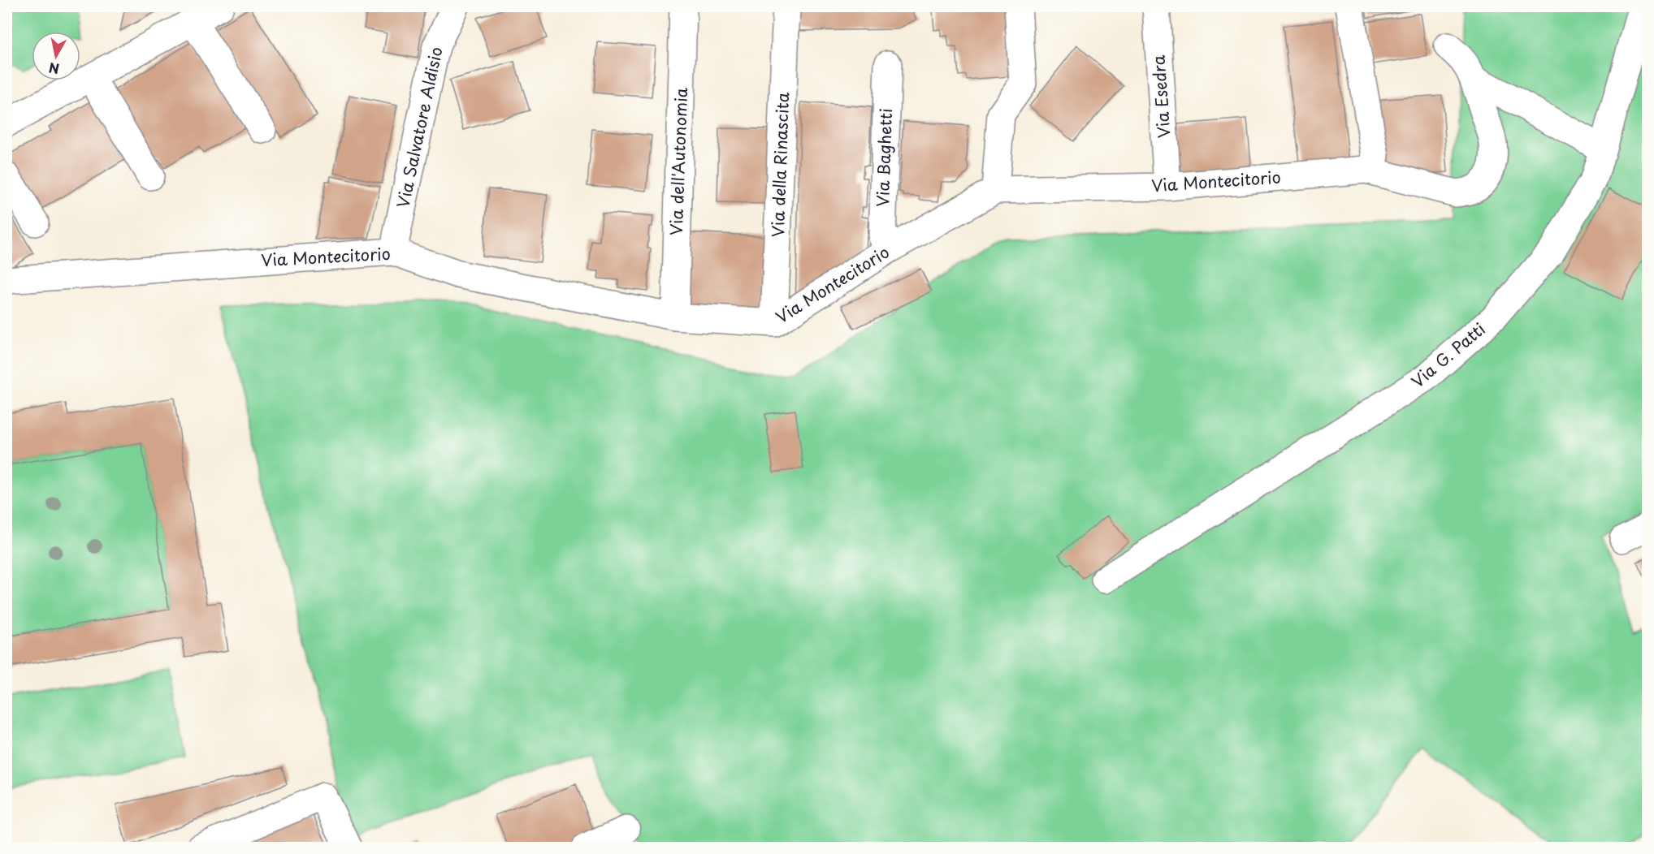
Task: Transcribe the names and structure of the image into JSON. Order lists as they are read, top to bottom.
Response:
{
  "streets": {
    "street": [
      "Via Esedra",
      "Via Salvatore Aldisio",
      "Via Baghetti",
      "Via dell'Autonomia",
      "Via della Rinascita",
      "Via Montecitorio",
      "Via G. Patti"
    ]
  },
  "crossings": [
    ["Via Esedra", "Via Montecitorio"],
    ["Via Salvatore Aldisio", "Via Montecitorio"],
    ["Via Baghetti", "Via Montecitorio"],
    ["Via dell'Autonomia", "Via Montecitorio"],
    ["Via della Rinascita", "Via Montecitorio"]
  ],
  "north": "bottom"
}
